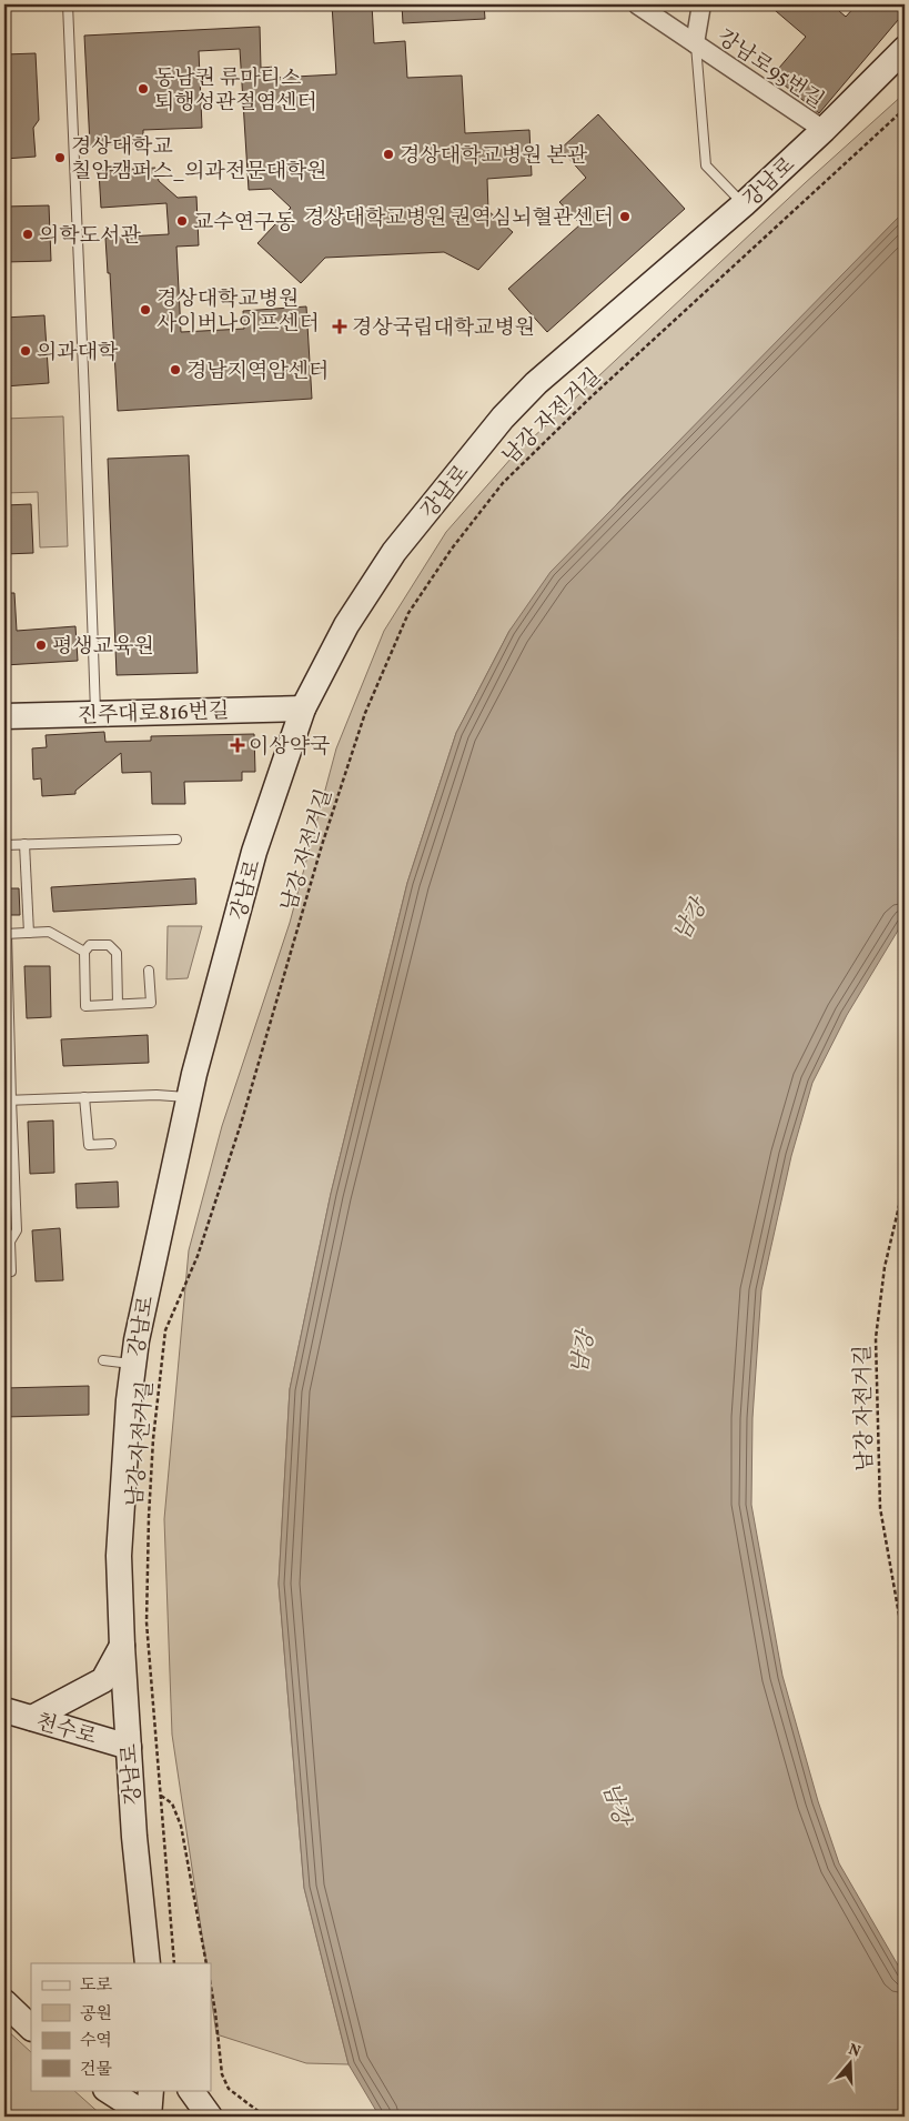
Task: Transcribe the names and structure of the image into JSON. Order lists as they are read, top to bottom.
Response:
{
  "streets": {
    "street": [
      "강남로95번길",
      "강남로",
      "진주대로816번길",
      "천수로"
    ],
    "path": ["남강 자전거길"]
  },
  "crossings": [
    ["강남로95번길", "강남로"],
    ["강남로", "진주대로816번길"],
    ["강남로", "천수로"]
  ],
  "water": ["남강"],
  "places": {
    "other": [
      "동남권 류마티스 퇴행성관절염센터",
      "경상대학교병원 본관",
      "경상대학교 칠암캠퍼스_의과전문대학원",
      "경상대학교병원 권역심뇌혈관센터",
      "교수연구동",
      "의학도서관",
      "경상대학교병원 사이버나이프센터",
      "의과대학",
      "경남지역암센터",
      "평생교육원"
    ],
    "health": ["경상국립대학교병원", "이상약국"]
  },
  "legend": [
    "도로",
    "공원",
    "수역",
    "건물"
  ],
  "north": "top"
}
